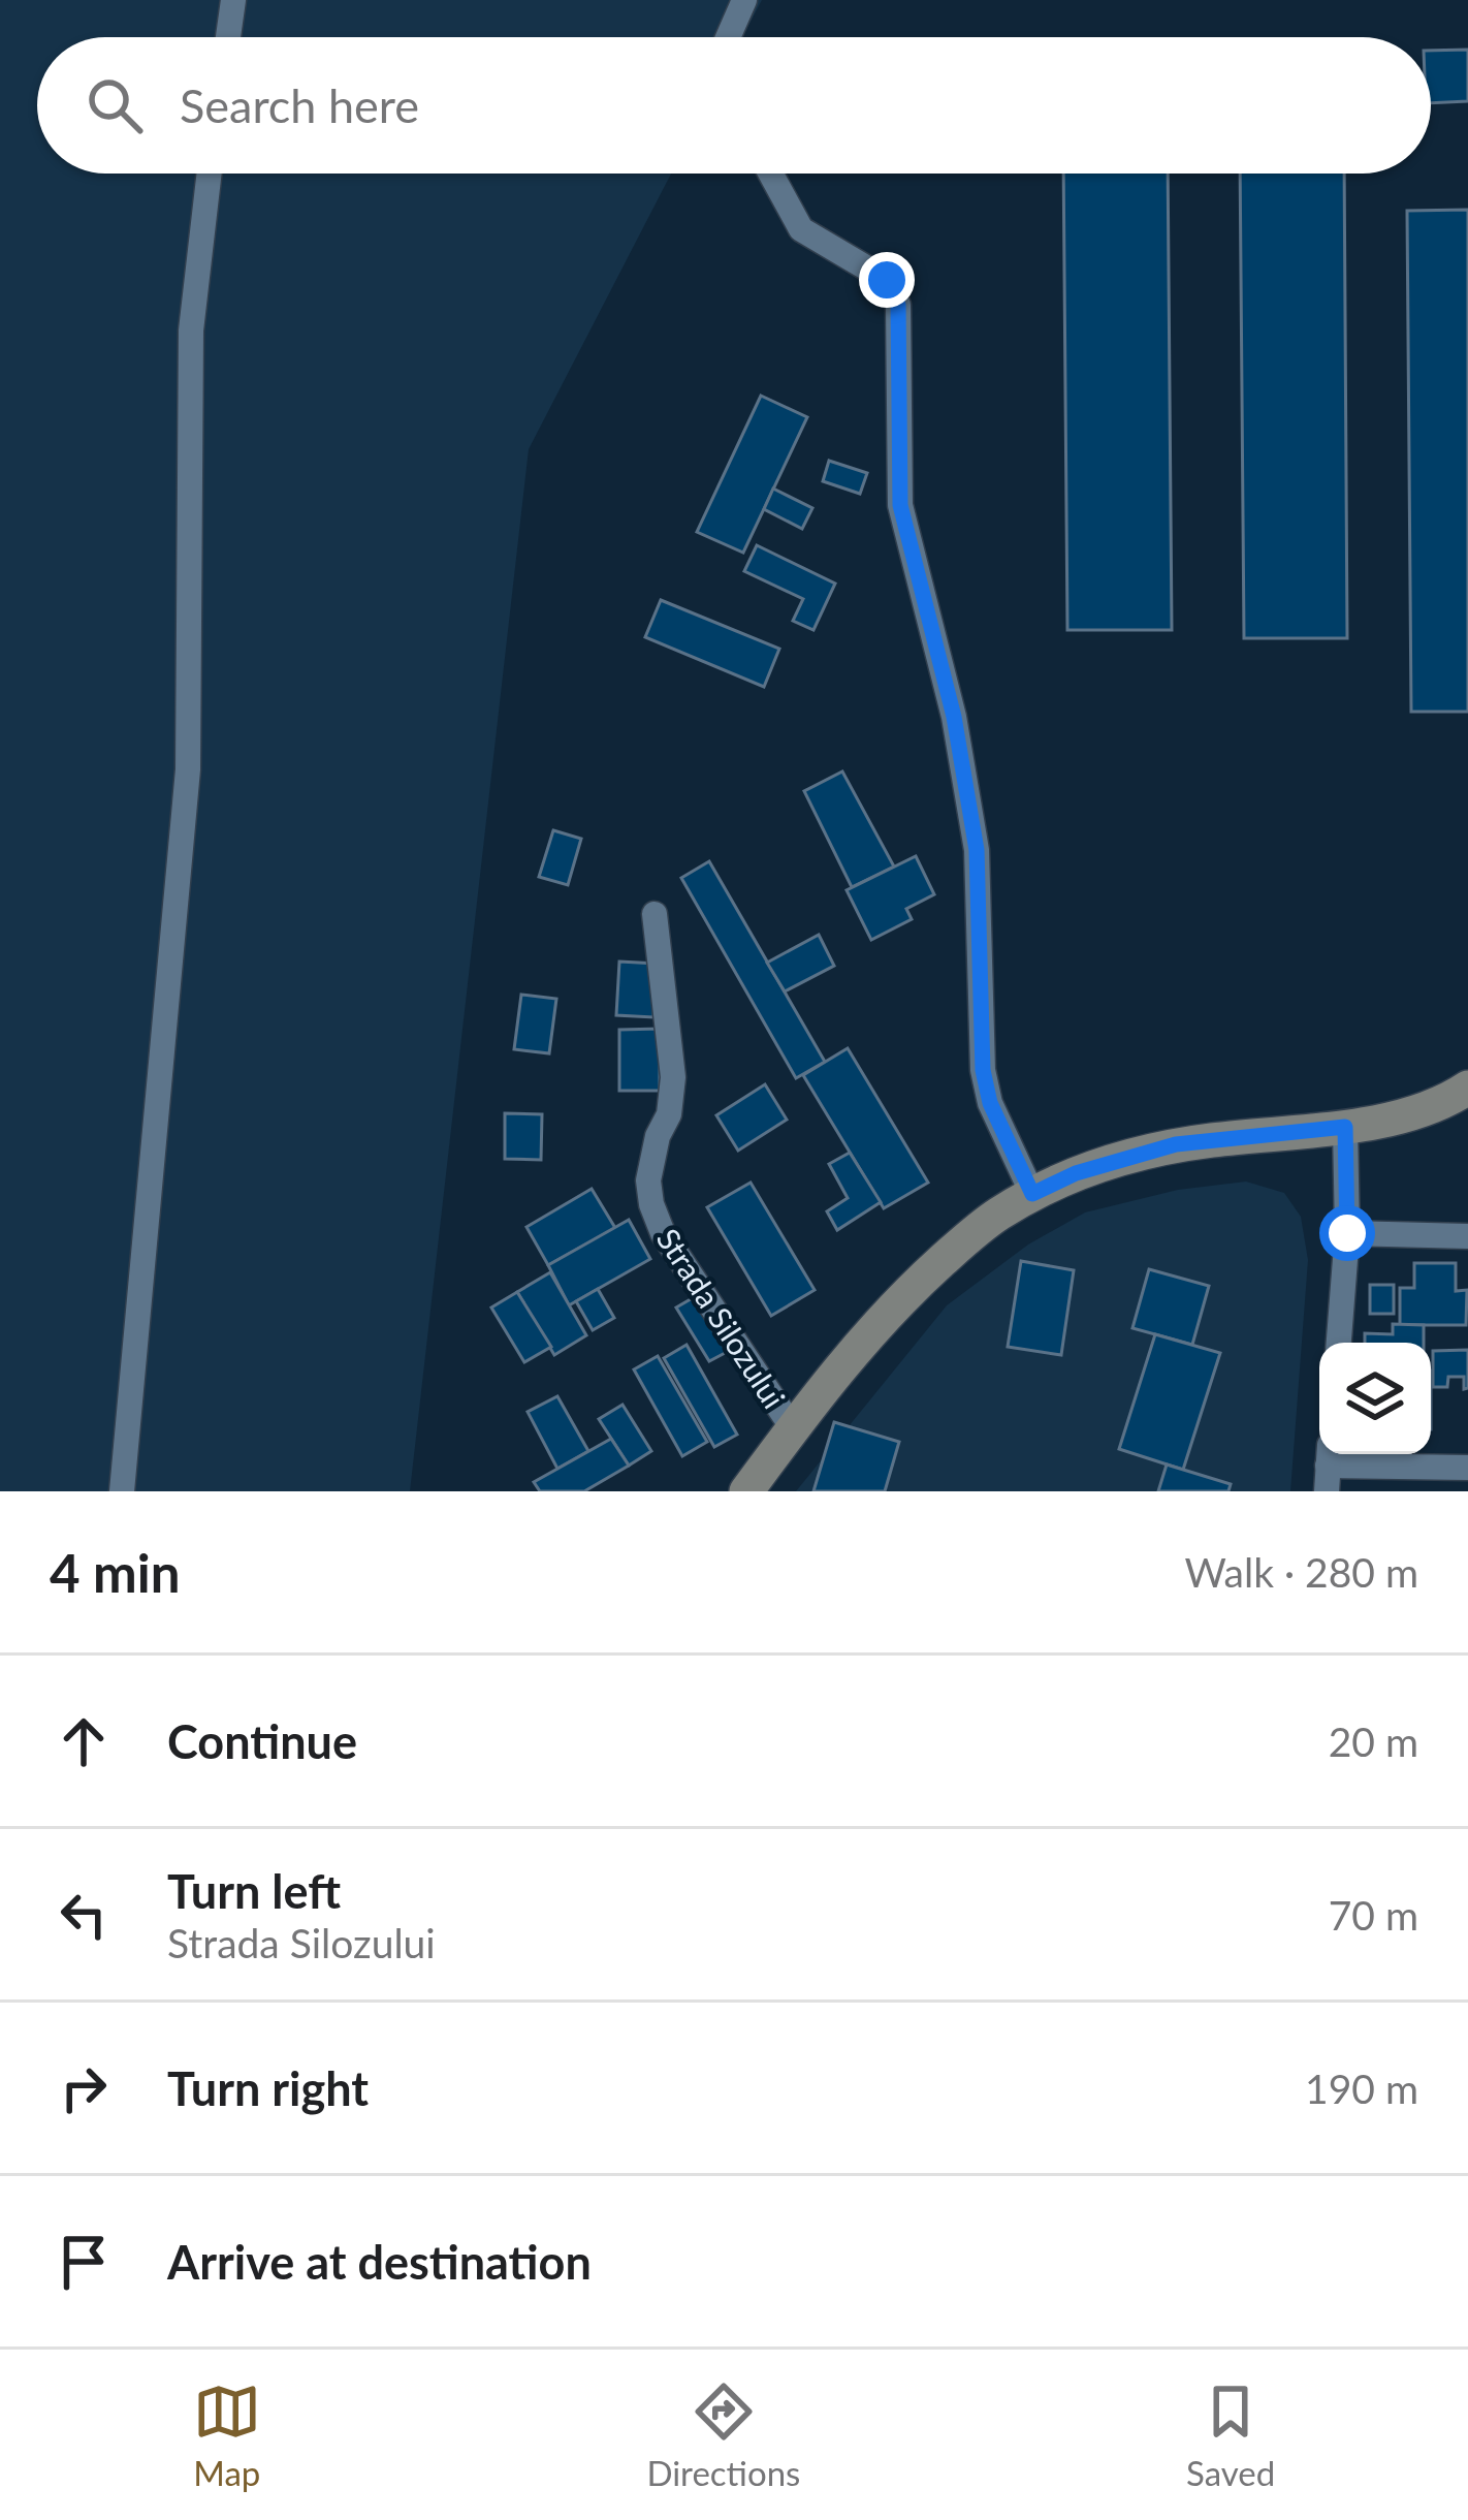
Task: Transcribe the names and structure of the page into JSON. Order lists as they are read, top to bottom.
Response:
{
  "streets": {
    "main road": ["Strada Silozului"]
  },
  "page": {
    "search": "Search here",
    "heading": ["4 min", "Walk · 280 m"],
    "list": [
      ["Continue", "20 m"],
      ["Turn left", "Strada Silozului", "70 m"],
      ["Turn right", "190 m"],
      "Arrive at destination"
    ],
    "nav": ["Map", "Directions", "Saved"]
  }
}
